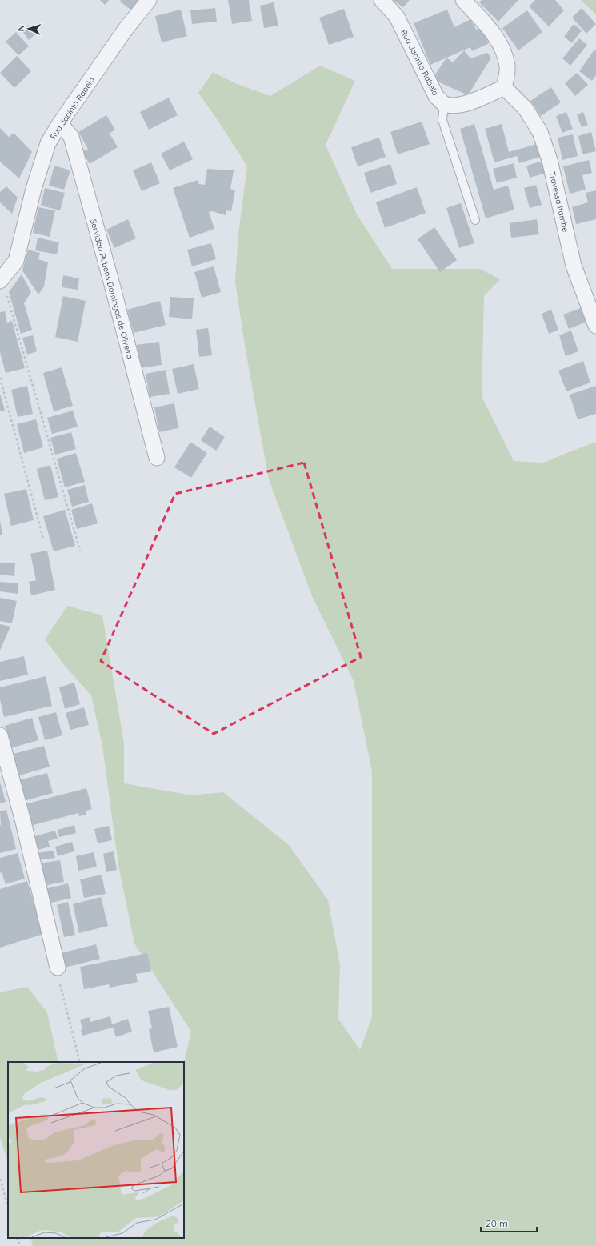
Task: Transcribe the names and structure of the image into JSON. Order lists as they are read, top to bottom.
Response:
{
  "streets": {
    "street": ["Rua Jacinto Rabelo", "Travessa Itambe", "Servidão Rubens Domingos de Oliveira"]
  },
  "crossings": [
    ["Rua Jacinto Rabelo", "Travessa Itambe"],
    ["Rua Jacinto Rabelo", "Servidão Rubens Domingos de Oliveira"]
  ],
  "scale_bar": "20 m",
  "north": "left"
}
